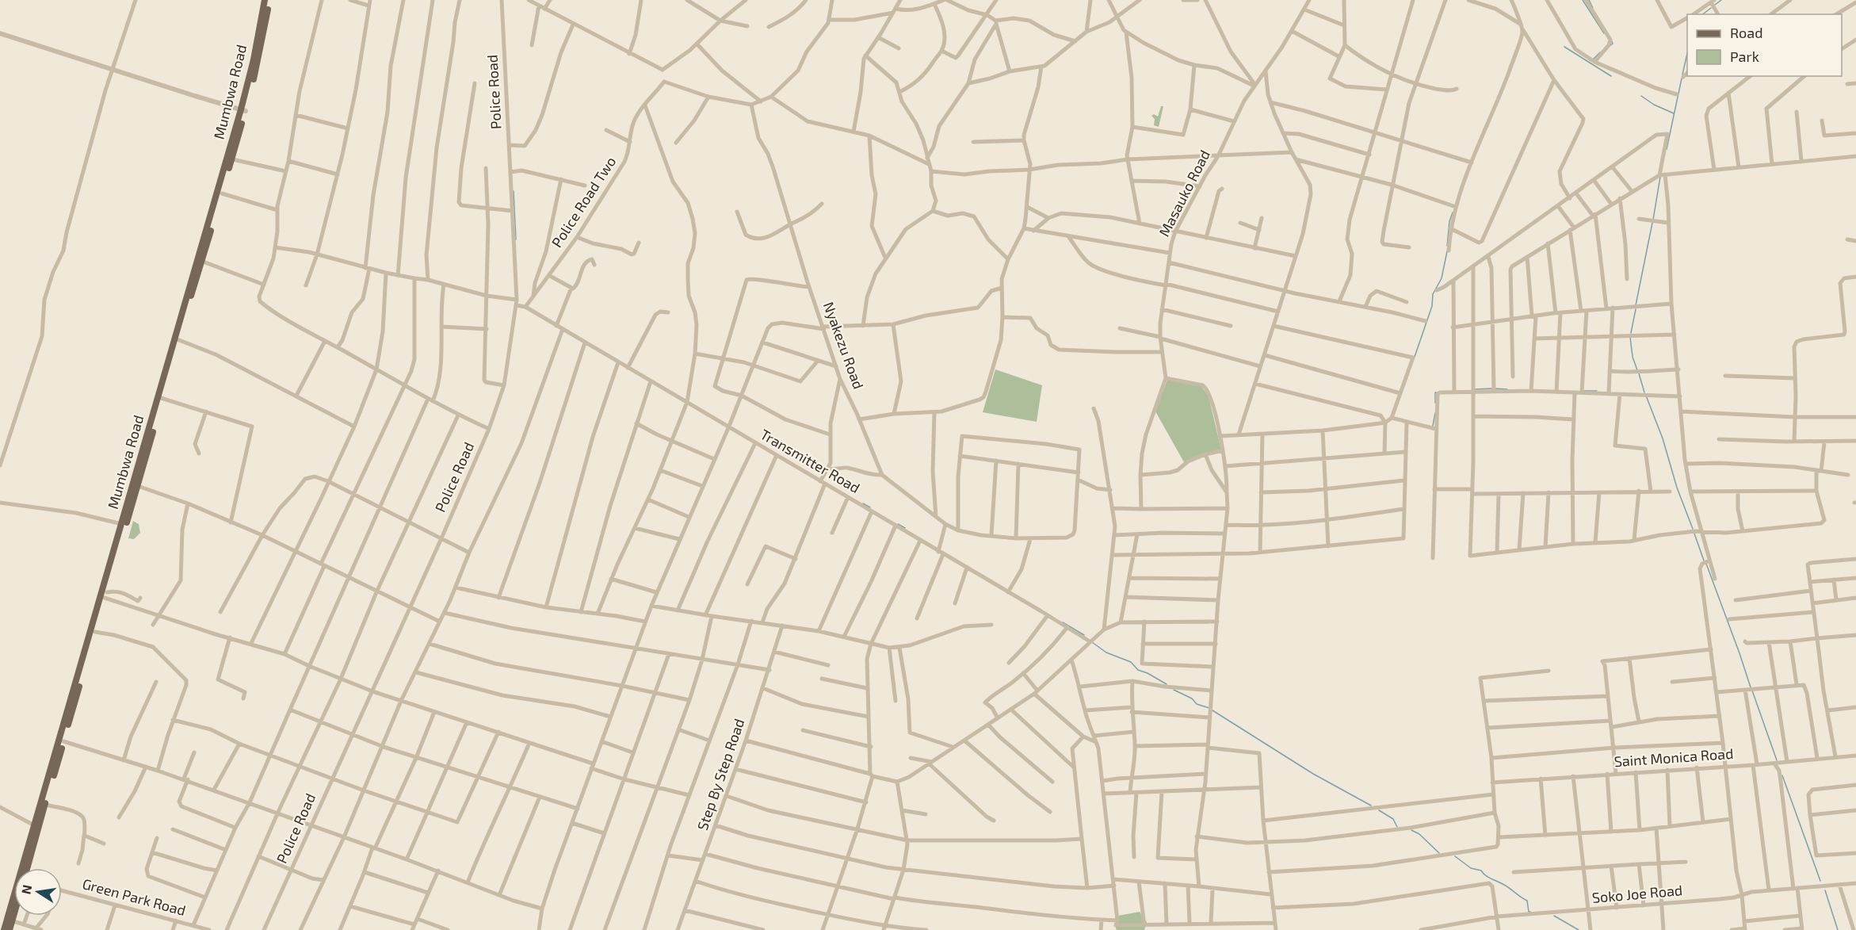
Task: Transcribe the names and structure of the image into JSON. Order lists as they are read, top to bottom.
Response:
{
  "streets": {
    "main road": ["Mumbwa Road"],
    "street": [
      "Police Road",
      "Masauko Road",
      "Police Road Two",
      "Nyakezu Road",
      "Transmitter Road",
      "Saint Monica Road",
      "Step By Step Road",
      "Soko Joe Road",
      "Green Park Road"
    ]
  },
  "crossings": [
    ["Police Road", "Transmitter Road"],
    ["Police Road Two", "Transmitter Road"]
  ],
  "legend": ["Road", "Park"],
  "north": "left"
}
